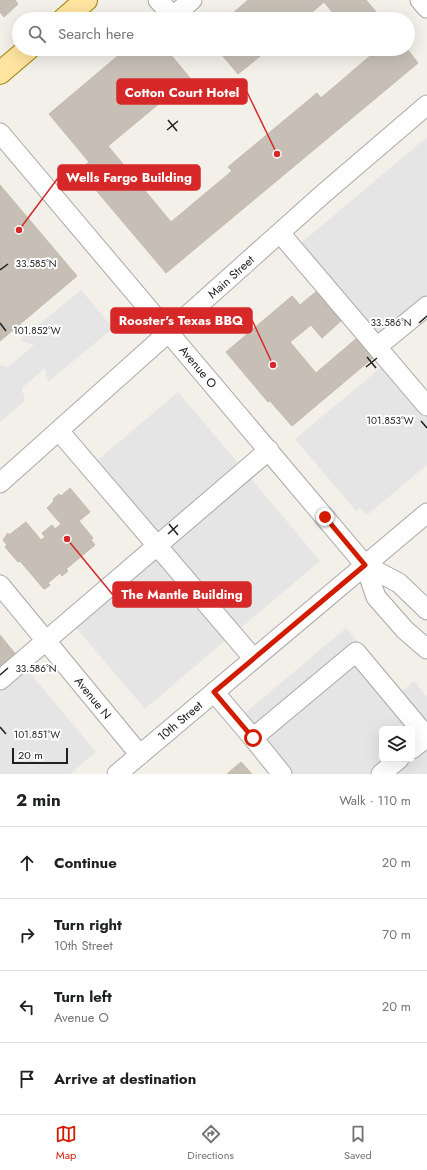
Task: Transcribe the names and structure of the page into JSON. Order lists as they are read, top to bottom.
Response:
{
  "streets": {
    "street": [
      "Main Street",
      "Avenue O",
      "Avenue N",
      "10th Street"
    ]
  },
  "crossings": [
    ["Main Street", "Avenue O"],
    ["Avenue O", "10th Street"],
    ["Avenue N", "10th Street"]
  ],
  "places": [
    "Cotton Court Hotel",
    "Wells Fargo Building",
    "Rooster's Texas BBQ",
    "The Mantle Building"
  ],
  "scale_bar": "20 m",
  "page": {
    "search": "Search here",
    "scale": "20 m",
    "heading": ["2 min", "Walk · 110 m"],
    "list": [
      ["Continue", "20 m"],
      ["Turn right", "10th Street", "70 m"],
      ["Turn left", "Avenue O", "20 m"],
      "Arrive at destination"
    ],
    "nav": ["Map", "Directions", "Saved"]
  },
  "coordinates": [
    "33.585°N",
    "33.586°N",
    "101.852°W",
    "101.853°W",
    "101.851°W"
  ]
}
